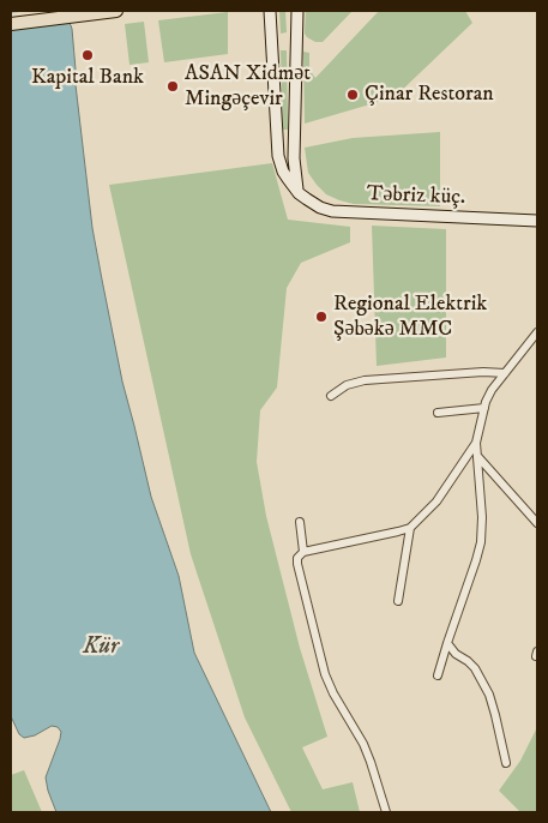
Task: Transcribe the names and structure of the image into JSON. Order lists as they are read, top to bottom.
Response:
{
  "streets": {
    "main road": ["Təbriz küç."]
  },
  "water": ["Kür"],
  "places": [
    "Kapital Bank",
    "ASAN Xidmət Mingəçevir",
    "Çinar Restoran",
    "Regional Elektrik Şəbəkə MMC"
  ]
}
